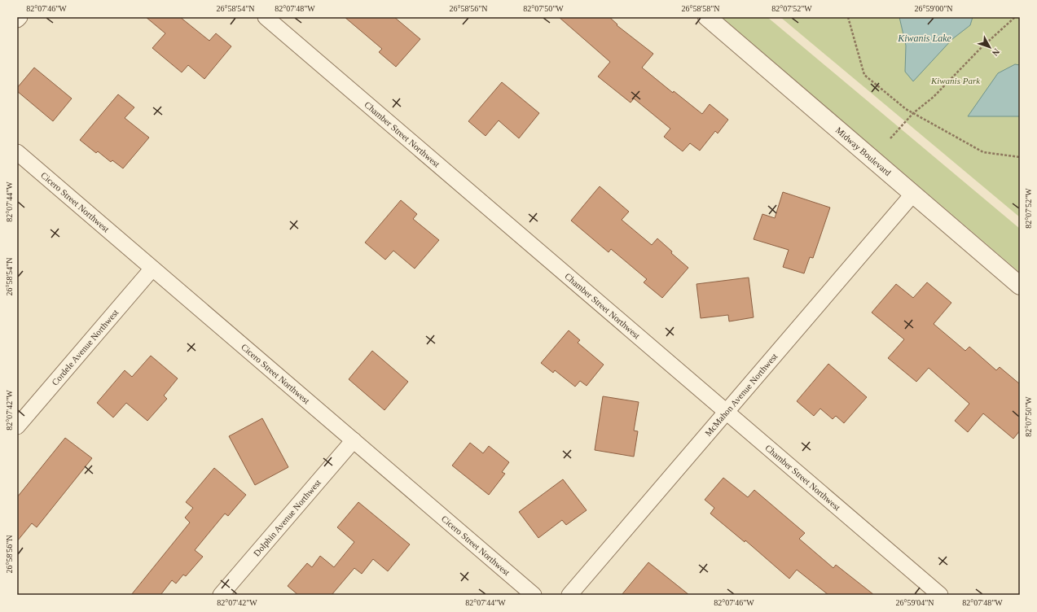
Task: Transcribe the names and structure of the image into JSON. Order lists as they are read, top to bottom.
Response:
{
  "streets": {
    "street": [
      "Chamber Street Northwest",
      "Midway Boulevard",
      "Cicero Street Northwest",
      "Cordele Avenue Northwest",
      "McMahon Avenue Northwest",
      "Dolphin Avenue Northwest"
    ]
  },
  "crossings": [
    ["Chamber Street Northwest", "McMahon Avenue Northwest"],
    ["Midway Boulevard", "McMahon Avenue Northwest"],
    ["Cicero Street Northwest", "Cordele Avenue Northwest"],
    ["Cicero Street Northwest", "Dolphin Avenue Northwest"]
  ],
  "water": ["Kiwanis Lake"],
  "parks": ["Kiwanis Park"],
  "north": "bottom right",
  "coordinates": [
    "82°07'46\"W",
    "26°58'54\"N",
    "82°07'48\"W",
    "26°58'56\"N",
    "82°07'50\"W",
    "26°58'58\"N",
    "82°07'52\"W",
    "26°59'00\"N",
    "82°07'44\"W",
    "82°07'42\"W",
    "26°59'04\"N"
  ]
}
